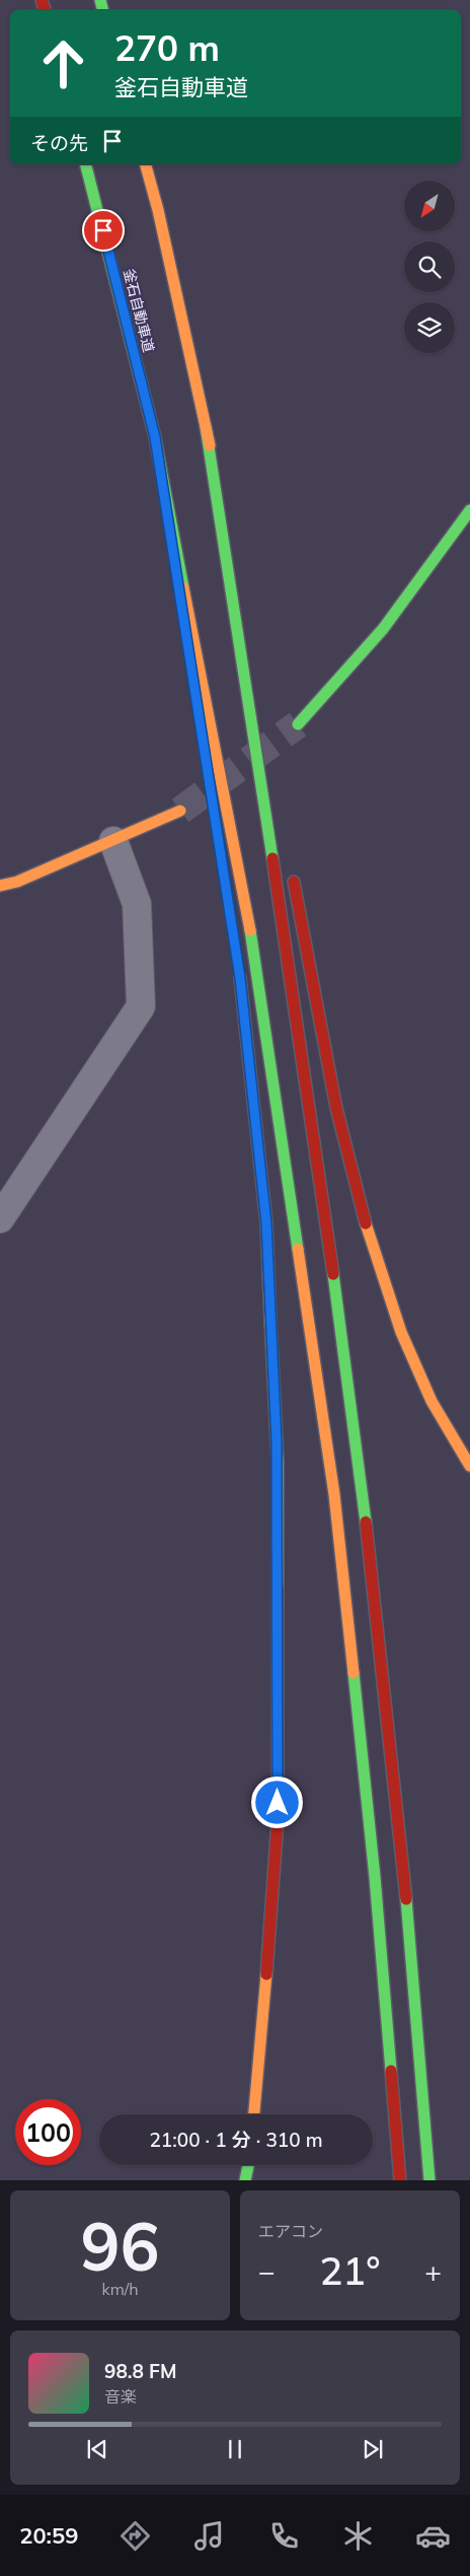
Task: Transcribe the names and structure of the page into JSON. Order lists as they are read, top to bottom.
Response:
{
  "streets": {
    "main road": ["釜石自動車道"]
  },
  "north": "bottom left",
  "page": {
    "turn": ["270 m", "釜石自動車道"],
    "then": "その先",
    "limit": "100",
    "trip": "21:00 · 1 分 · 310 m",
    "tile": [
      ["96", "km/h"],
      "エアコン"
    ],
    "heat": ["−", "21°", "+"],
    "song": ["98.8 FM", "音楽"],
    "tabs": "20:59"
  }
}
